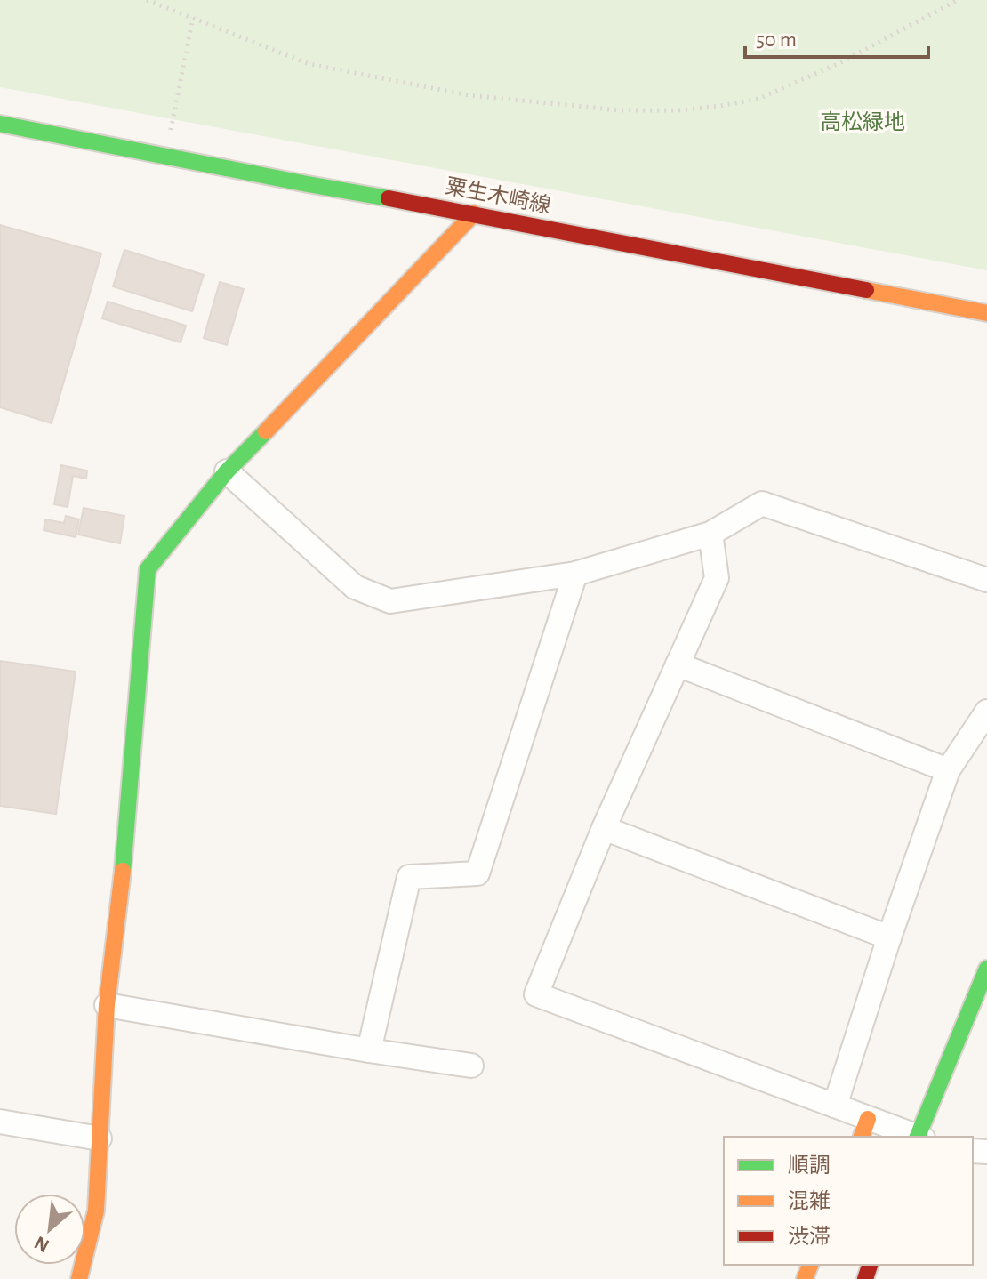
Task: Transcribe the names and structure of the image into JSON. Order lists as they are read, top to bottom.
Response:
{
  "streets": {
    "street": ["粟生木崎線"]
  },
  "parks": ["高松緑地"],
  "legend": ["順調", "混雑", "渋滞"],
  "scale_bar": "50 m",
  "north": "bottom left"
}
